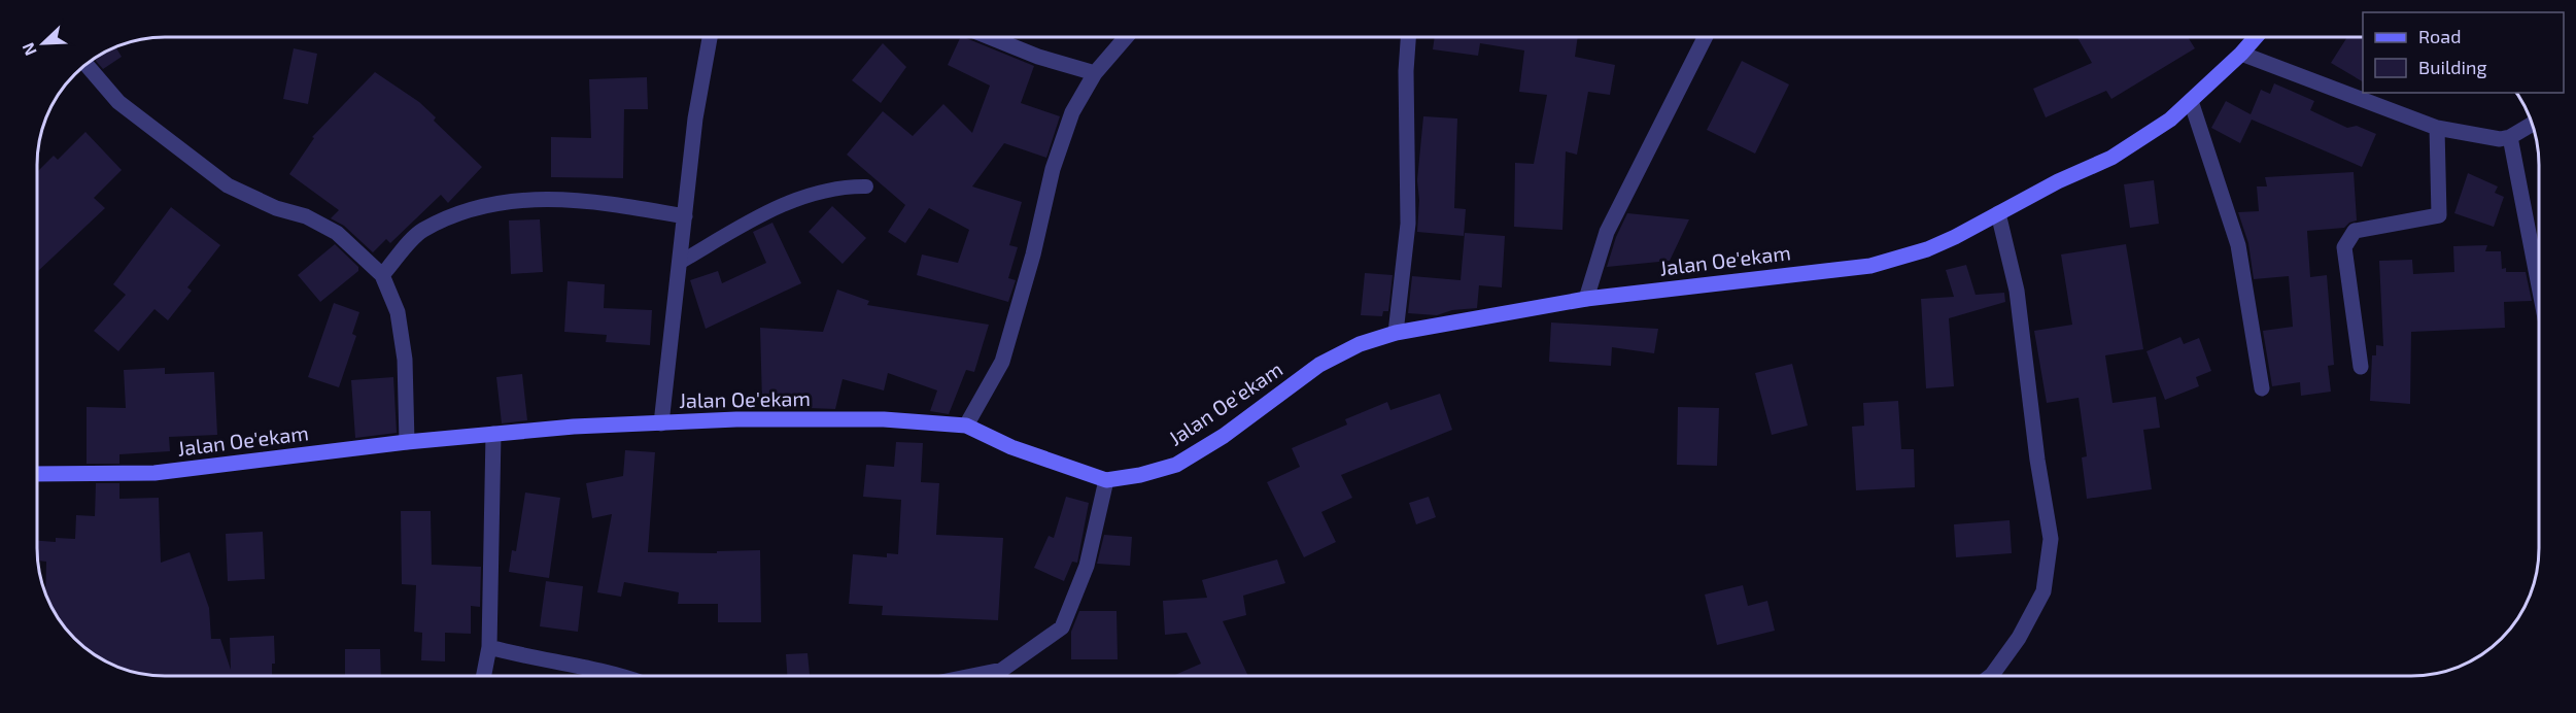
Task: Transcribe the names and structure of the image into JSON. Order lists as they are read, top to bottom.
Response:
{
  "streets": {
    "street": ["Jalan Oe'ekam"]
  },
  "legend": ["Road", "Building"],
  "north": "bottom left"
}
